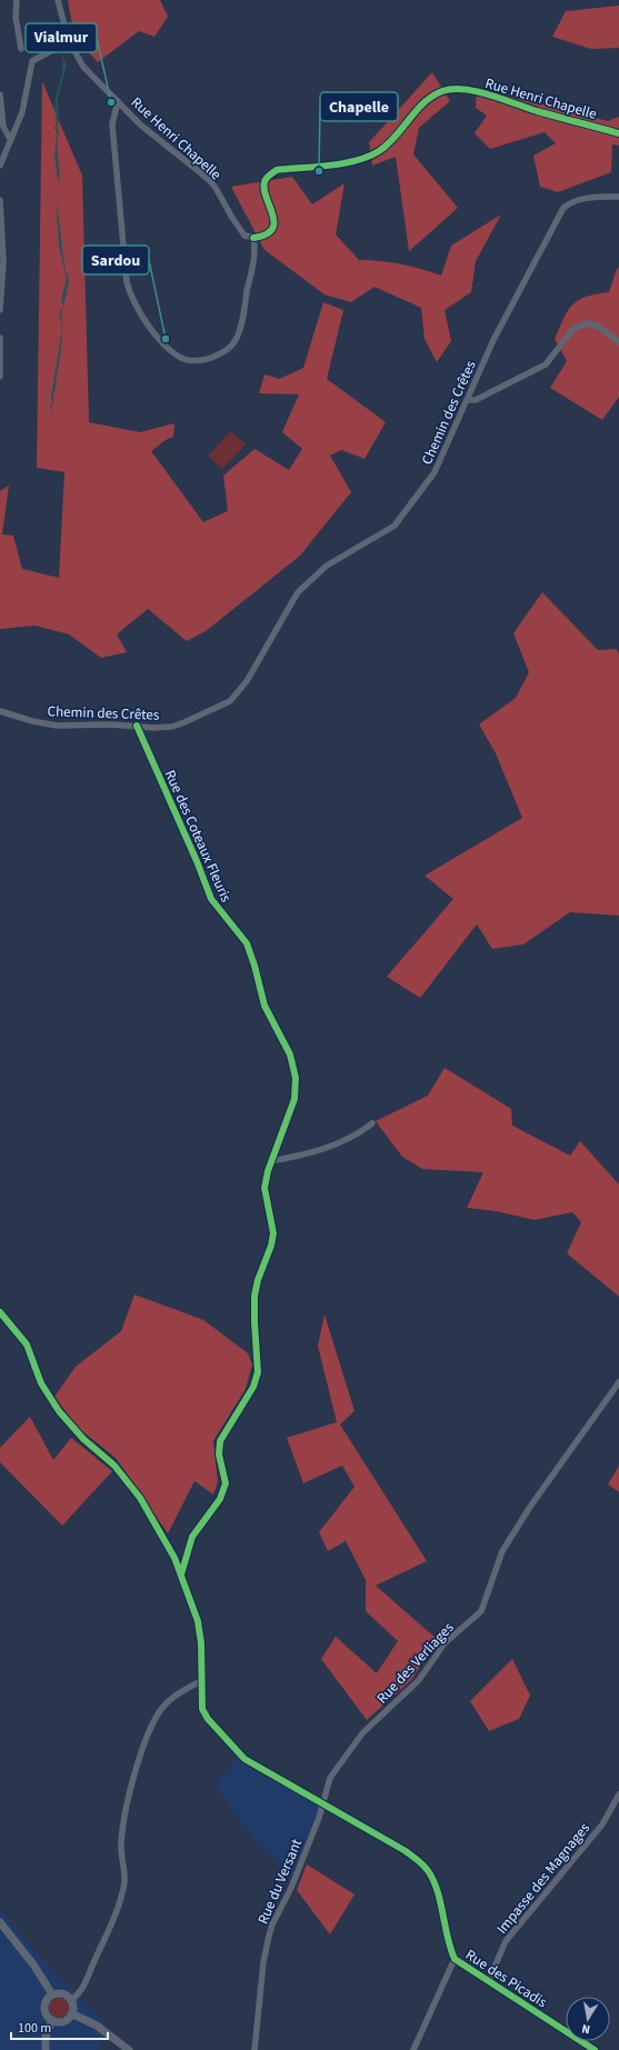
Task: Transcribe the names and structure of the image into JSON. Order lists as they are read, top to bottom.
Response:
{
  "streets": {
    "street": [
      "Rue Henri Chapelle",
      "Chemin des Crêtes",
      "Rue des Coteaux Fleuris",
      "Rue des Verliages",
      "Impasse des Magnages",
      "Rue du Versant",
      "Rue des Picadis"
    ]
  },
  "crossings": [
    ["Chemin des Crêtes", "Rue des Coteaux Fleuris"],
    ["Rue des Coteaux Fleuris", "Rue des Picadis"],
    ["Rue des Verliages", "Rue du Versant"],
    ["Rue des Verliages", "Rue des Picadis"],
    ["Impasse des Magnages", "Rue des Picadis"],
    ["Rue du Versant", "Rue des Picadis"]
  ],
  "places": ["Vialmur", "Chapelle", "Sardou"],
  "scale_bar": "100 m",
  "north": "bottom"
}
